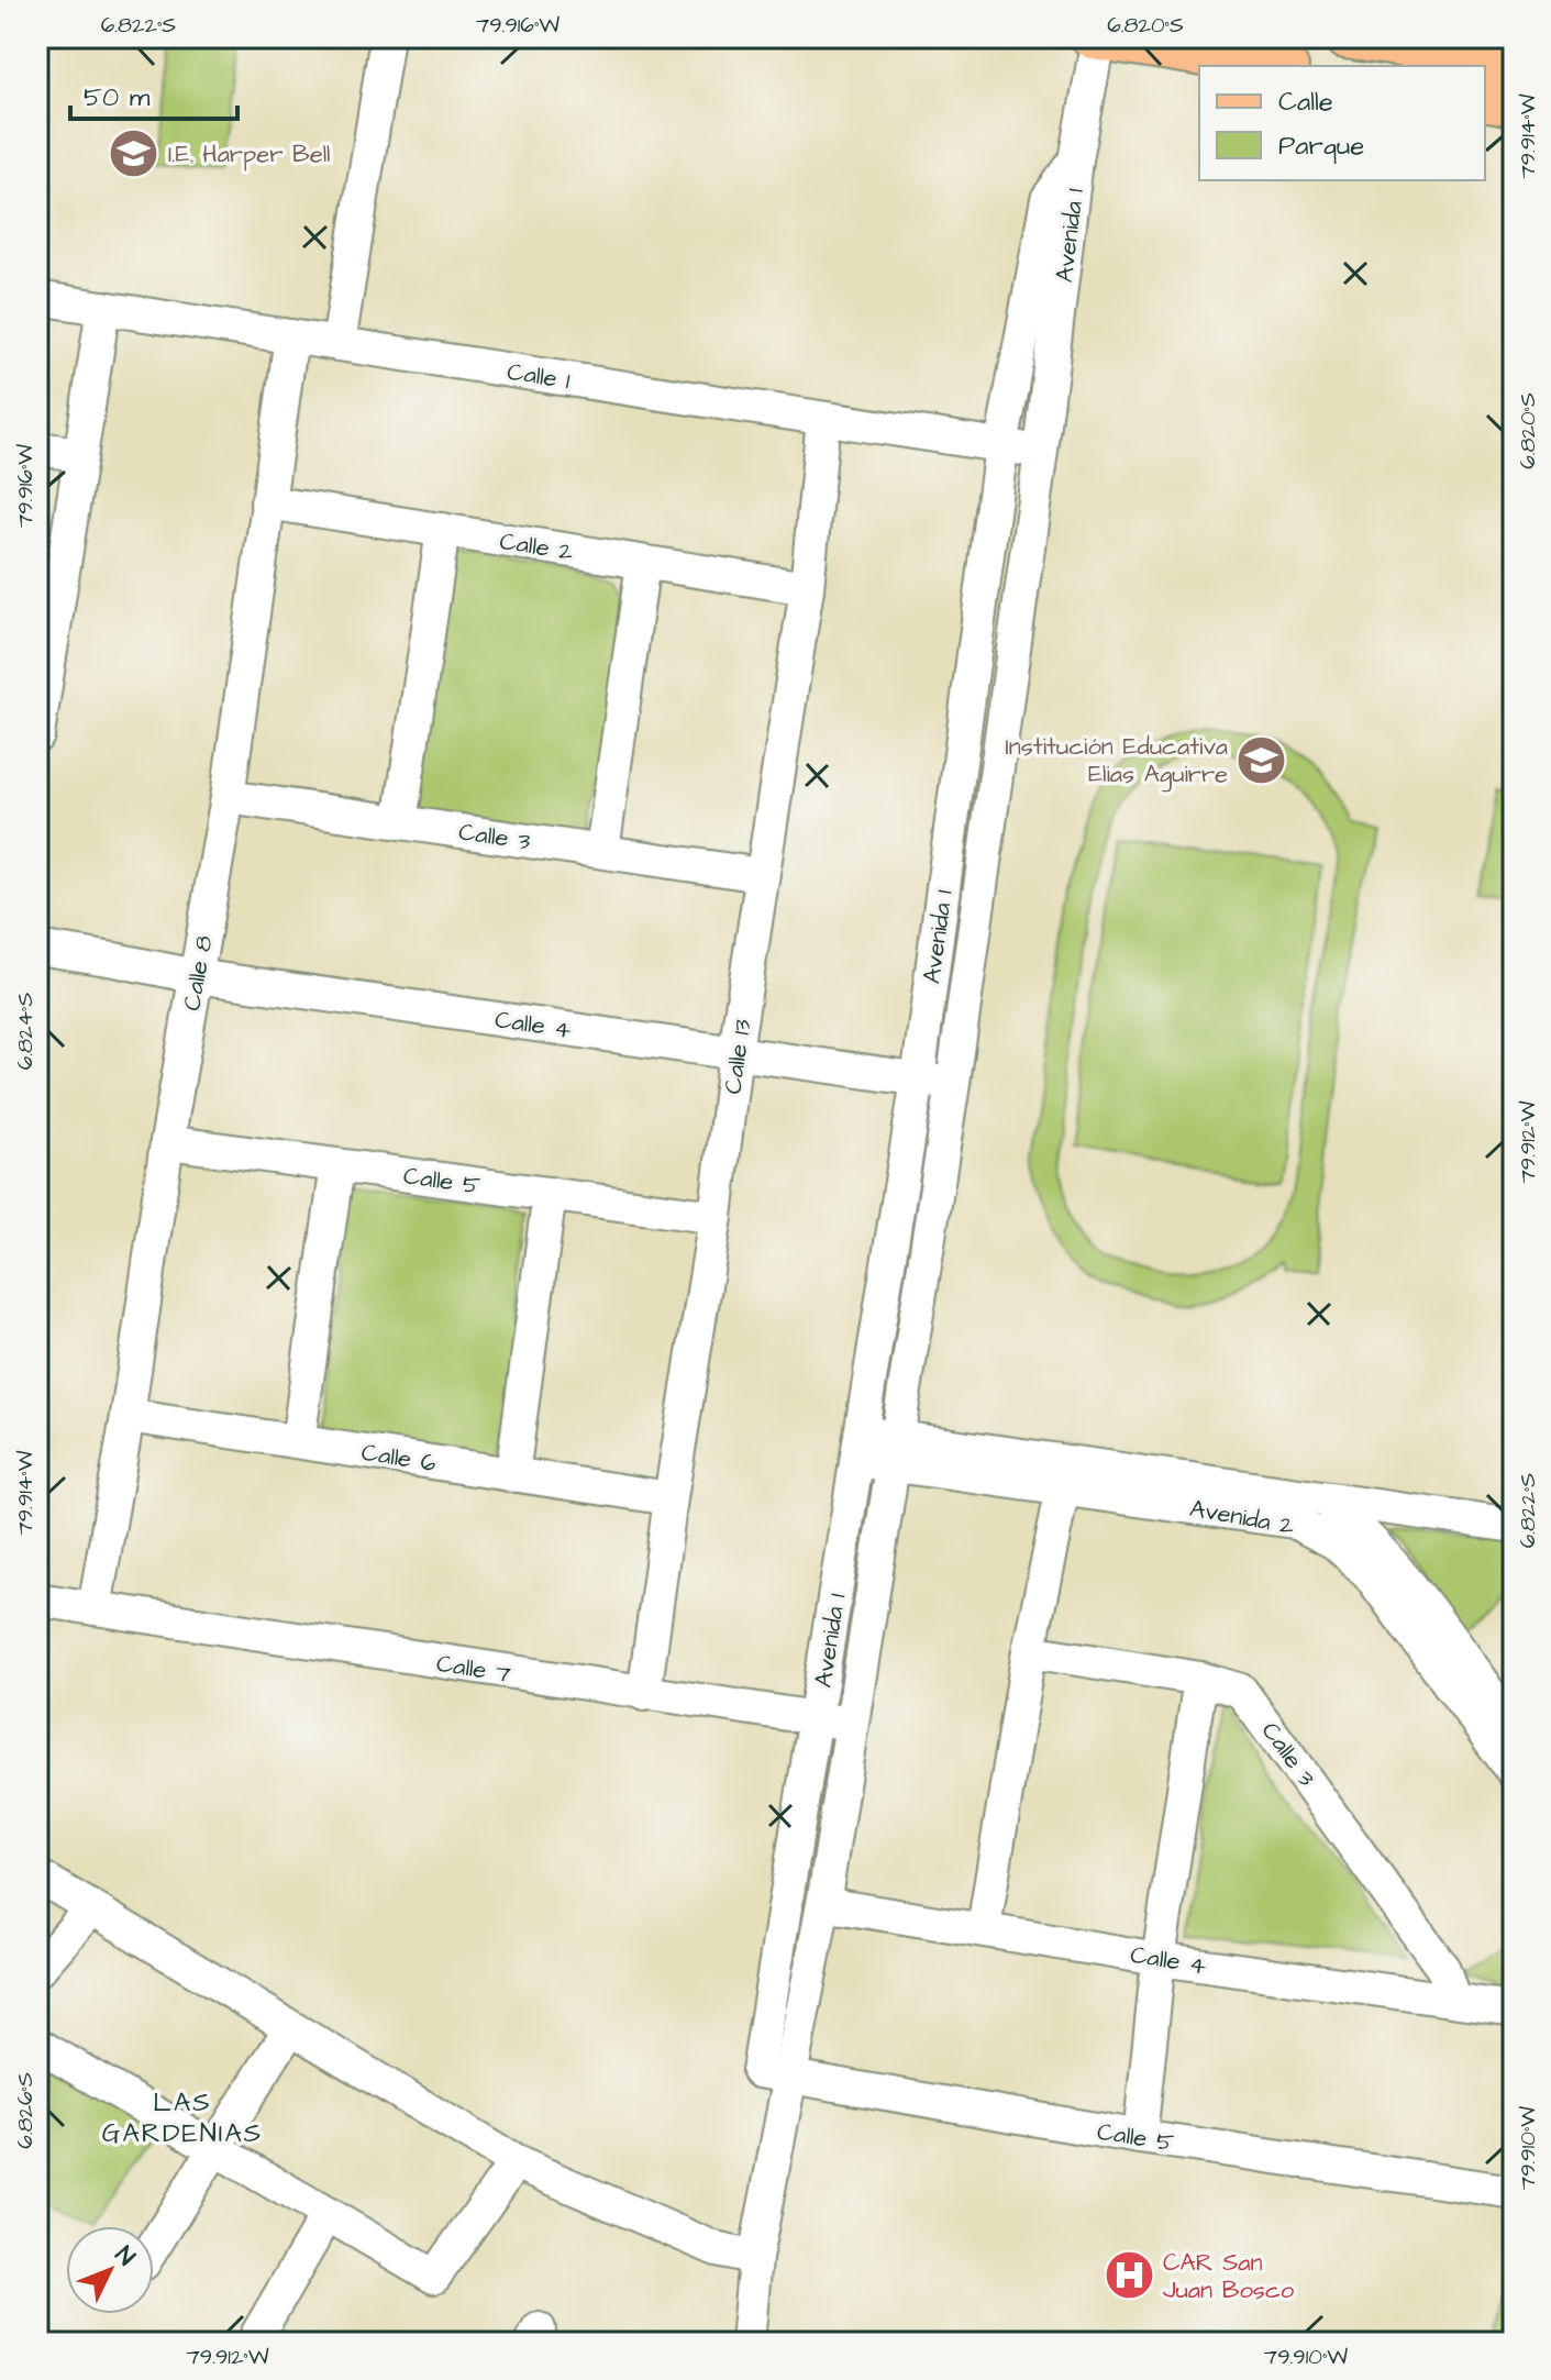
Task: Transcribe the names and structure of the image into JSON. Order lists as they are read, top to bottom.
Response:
{
  "streets": {
    "street": [
      "Avenida 1",
      "Calle 1",
      "Calle 2",
      "Calle 3",
      "Calle 8",
      "Calle 4",
      "Calle 13",
      "Calle 5",
      "Calle 6",
      "Avenida 2",
      "Calle 7"
    ]
  },
  "crossings": [
    ["Avenida 1", "Calle 1"],
    ["Avenida 1", "Calle 4"],
    ["Avenida 1", "Calle 5"],
    ["Avenida 1", "Avenida 2"],
    ["Avenida 1", "Calle 7"],
    ["Calle 1", "Calle 8"],
    ["Calle 1", "Calle 13"],
    ["Calle 2", "Calle 8"],
    ["Calle 2", "Calle 13"],
    ["Calle 3", "Calle 8"],
    ["Calle 3", "Calle 4"],
    ["Calle 3", "Calle 13"],
    ["Calle 8", "Calle 4"],
    ["Calle 8", "Calle 5"],
    ["Calle 8", "Calle 6"],
    ["Calle 8", "Calle 7"],
    ["Calle 4", "Calle 13"],
    ["Calle 13", "Calle 5"],
    ["Calle 13", "Calle 6"],
    ["Calle 13", "Calle 7"]
  ],
  "districts": ["LAS GARDENIAS"],
  "places": {
    "school or university": ["I.E. Harper Bell", "Institución Educativa Elias Aguirre"],
    "hospital": ["CAR San Juan Bosco"]
  },
  "legend": ["Calle", "Parque"],
  "scale_bar": "50 m",
  "north": "top right",
  "coordinates": [
    "6.822°S",
    "79.916°W",
    "6.820°S",
    "79.914°W",
    "6.824°S",
    "79.912°W",
    "6.826°S",
    "79.910°W"
  ]
}
